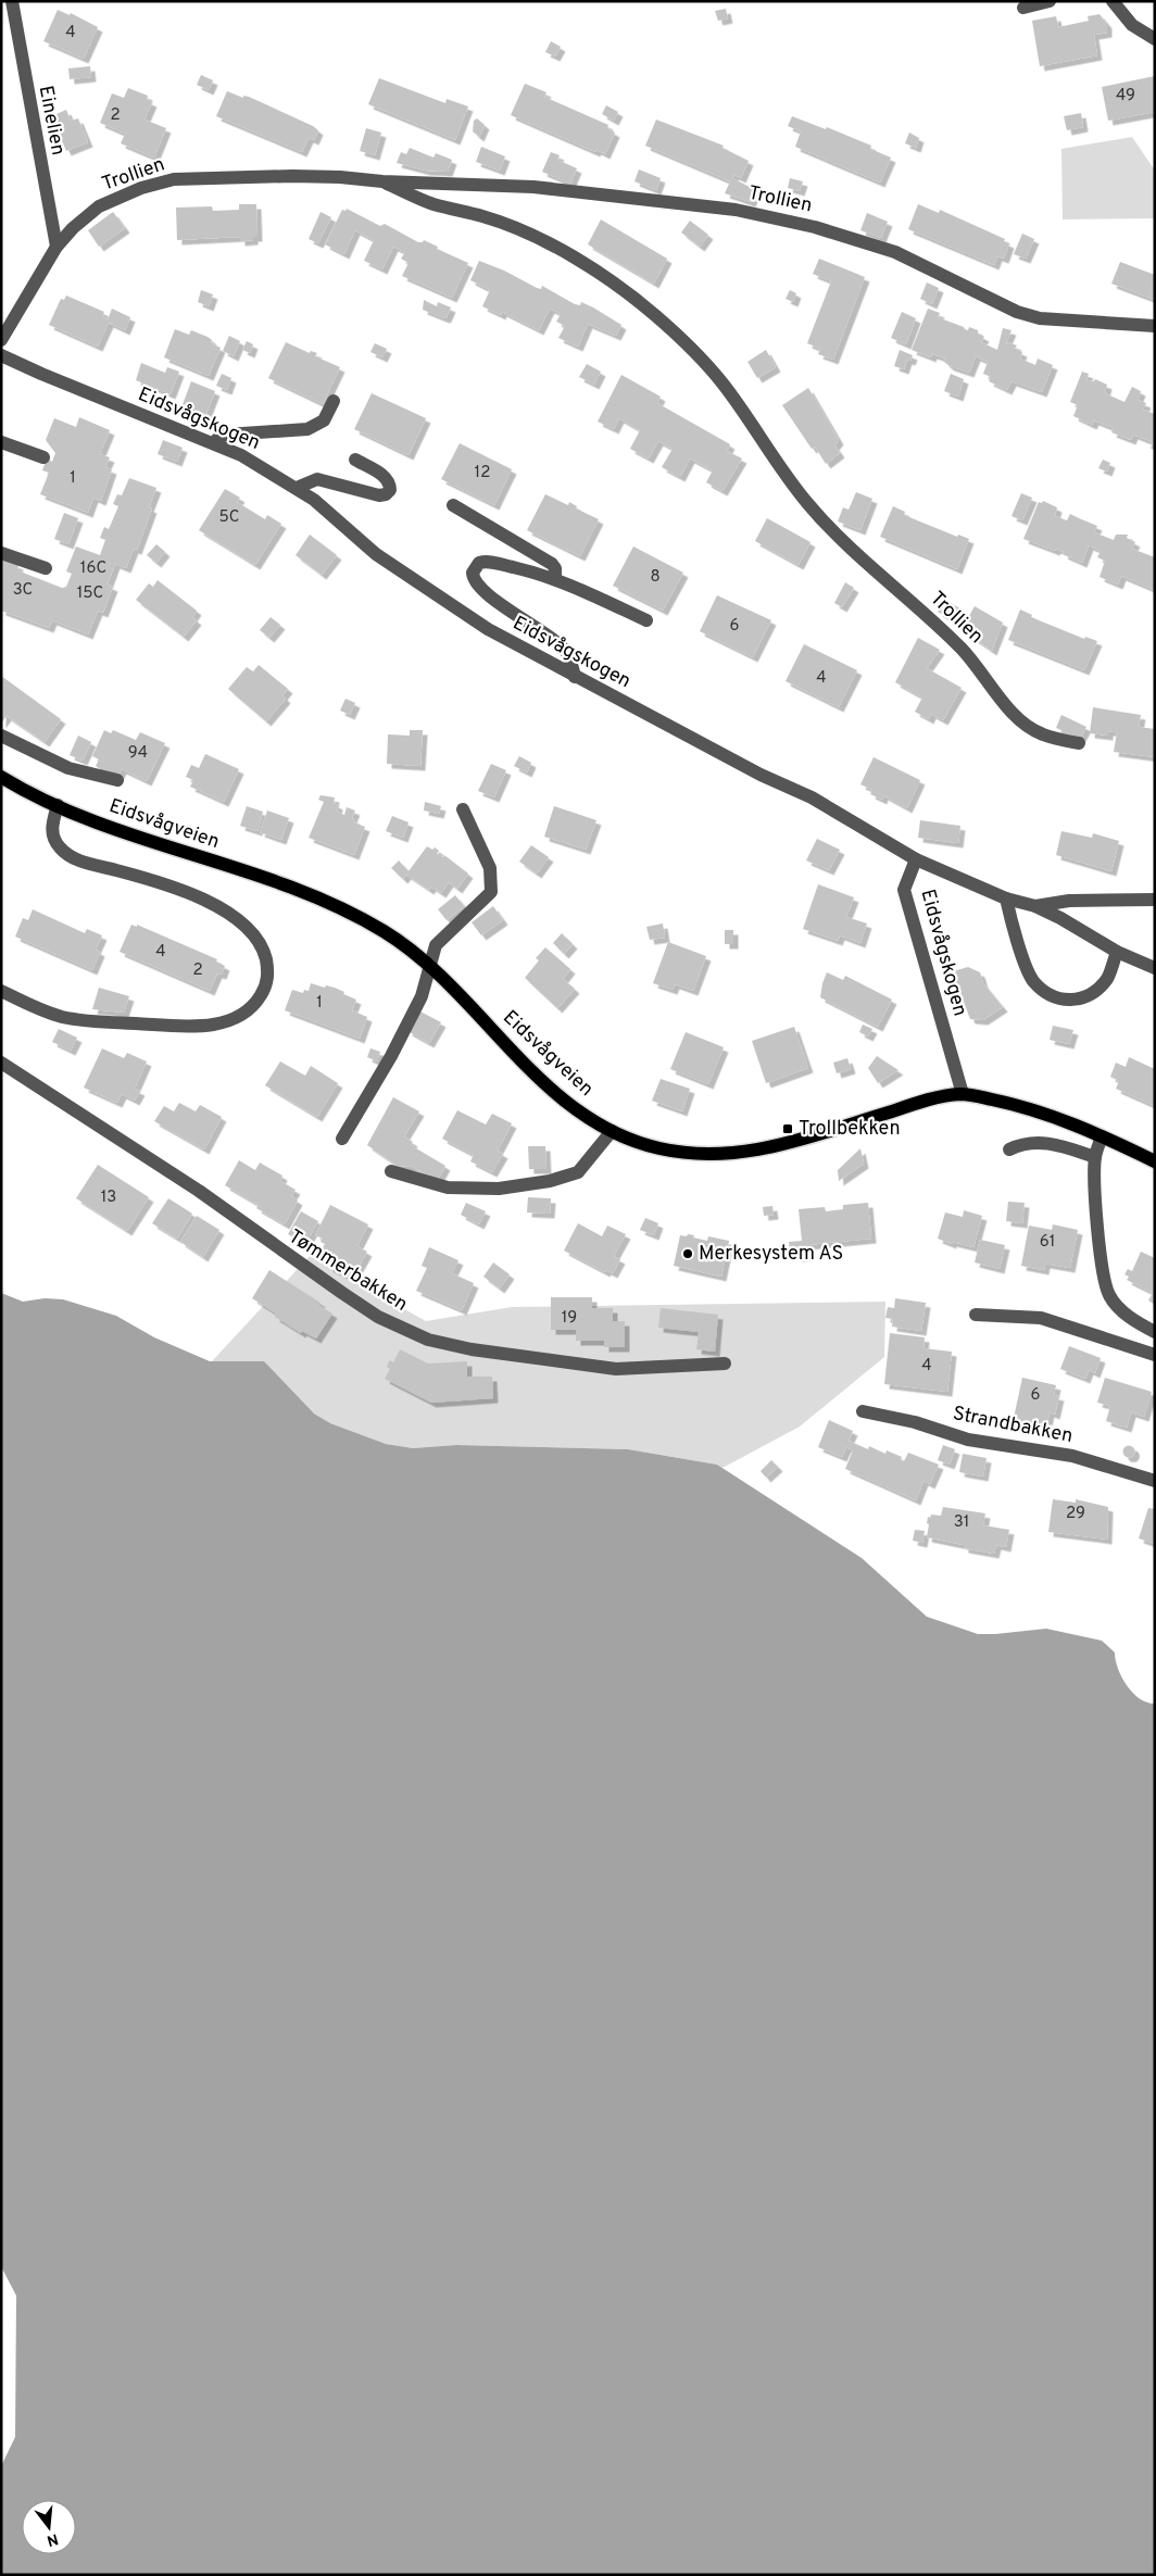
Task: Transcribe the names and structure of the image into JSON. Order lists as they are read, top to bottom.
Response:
{
  "streets": {
    "main road": ["Eidsvågveien"],
    "street": [
      "Einelien",
      "Trollien",
      "Eidsvågskogen",
      "Tømmerbakken",
      "Strandbakken"
    ]
  },
  "crossings": [
    ["Einelien", "Trollien"],
    ["Eidsvågskogen", "Eidsvågveien"]
  ],
  "places": {
    "transit": ["Trollbekken"],
    "other": ["Merkesystem AS"]
  },
  "house_numbers": [
    "4",
    "49",
    "2",
    "12",
    "1",
    "5C",
    "16C",
    "8",
    "3C",
    "15C",
    "6",
    "4",
    "94",
    "4",
    "2",
    "1",
    "13",
    "61",
    "19",
    "4",
    "6",
    "29",
    "31"
  ],
  "north": "bottom"
}
